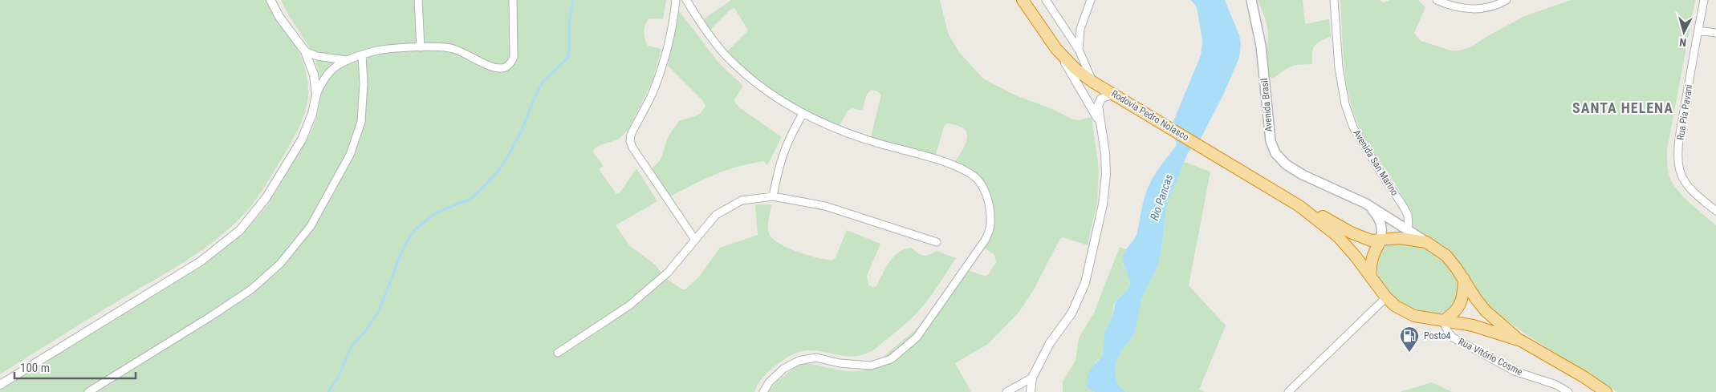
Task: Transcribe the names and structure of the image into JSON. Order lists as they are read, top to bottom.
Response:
{
  "streets": {
    "highway": ["Rodovia Pedro Nolasco"],
    "main road": ["Avenida Brasil"],
    "street": ["Rua Pia Pavani", "Avenida San Marino", "Rua Vitório Cosme"]
  },
  "crossings": [
    ["Avenida Brasil", "Rodovia Pedro Nolasco"],
    ["Avenida Brasil", "Avenida San Marino"],
    ["Avenida Brasil", "Rua Vitório Cosme"],
    ["Rodovia Pedro Nolasco", "Rua Vitório Cosme"]
  ],
  "districts": ["SANTA HELENA"],
  "water": ["Rio Pancas"],
  "places": {
    "fuel station": ["Posto4"]
  },
  "scale_bar": "100 m",
  "north": "bottom"
}
